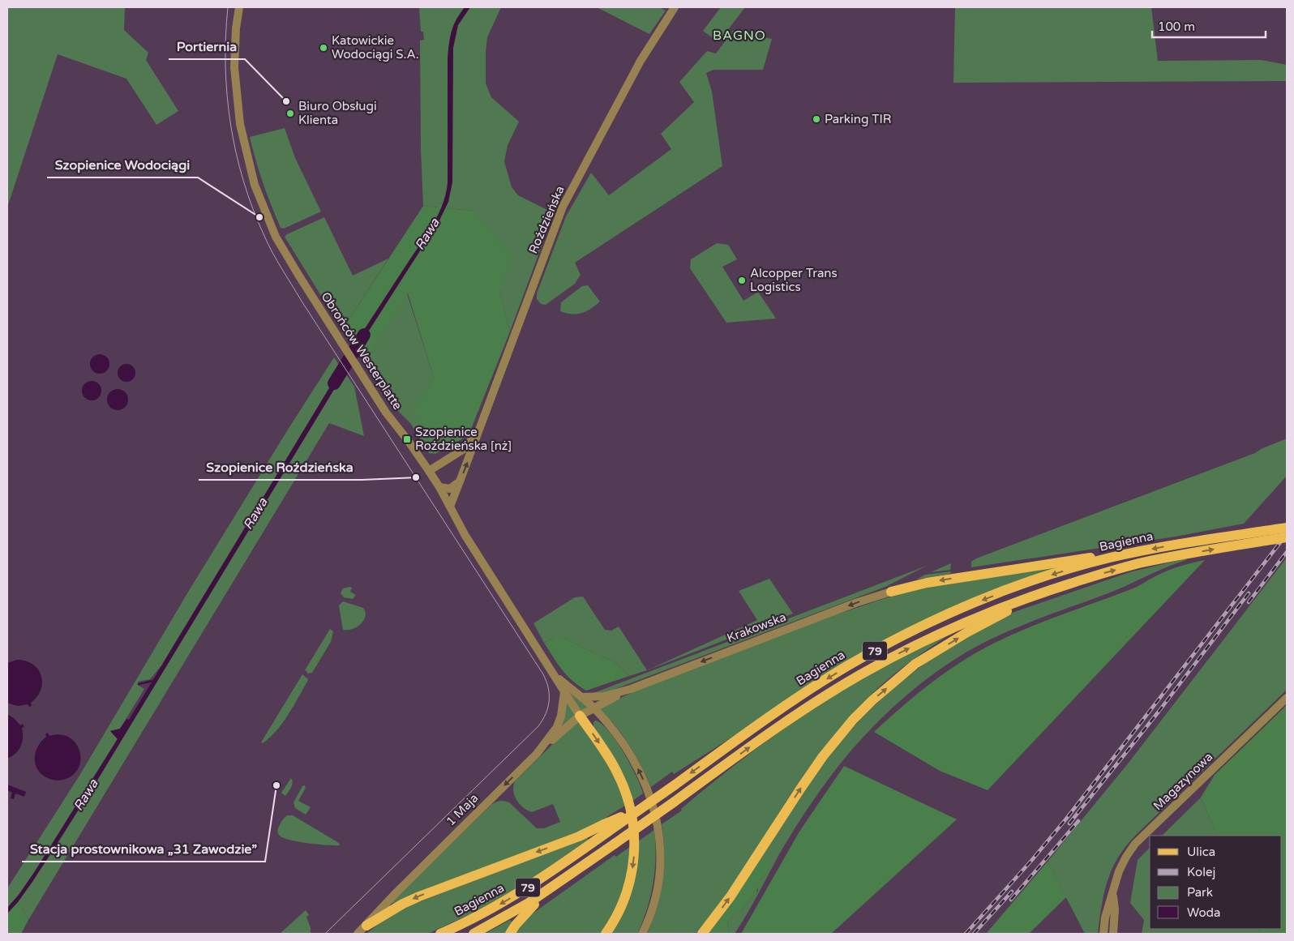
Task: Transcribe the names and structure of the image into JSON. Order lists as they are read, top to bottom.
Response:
{
  "streets": {
    "main road": ["Bagienna", "79"],
    "street": [
      "Roździeńska",
      "Obrońców Westerplatte",
      "Krakowska",
      "Magazynowa",
      "1 Maja"
    ]
  },
  "crossings": [
    ["Roździeńska", "Obrońców Westerplatte"],
    ["Obrońców Westerplatte", "Krakowska"],
    ["Obrońców Westerplatte", "1 Maja"],
    ["Krakowska", "1 Maja"]
  ],
  "one_way": ["Krakowska", "1 Maja"],
  "districts": ["BAGNO"],
  "water": ["Rawa"],
  "places": {
    "other": [
      "Katowickie Wodociągi S.A.",
      "Portiernia",
      "Biuro Obsługi Klienta",
      "Parking TIR",
      "Szopienice Wodociągi",
      "Alcopper Trans Logistics",
      "Szopienice Roździeńska",
      "Stacja prostownikowa „31 Zawodzie”"
    ],
    "transit": ["Szopienice Roździeńska [nż]"]
  },
  "legend": [
    "Ulica",
    "Kolej",
    "Park",
    "Woda"
  ],
  "scale_bar": "100 m"
}
